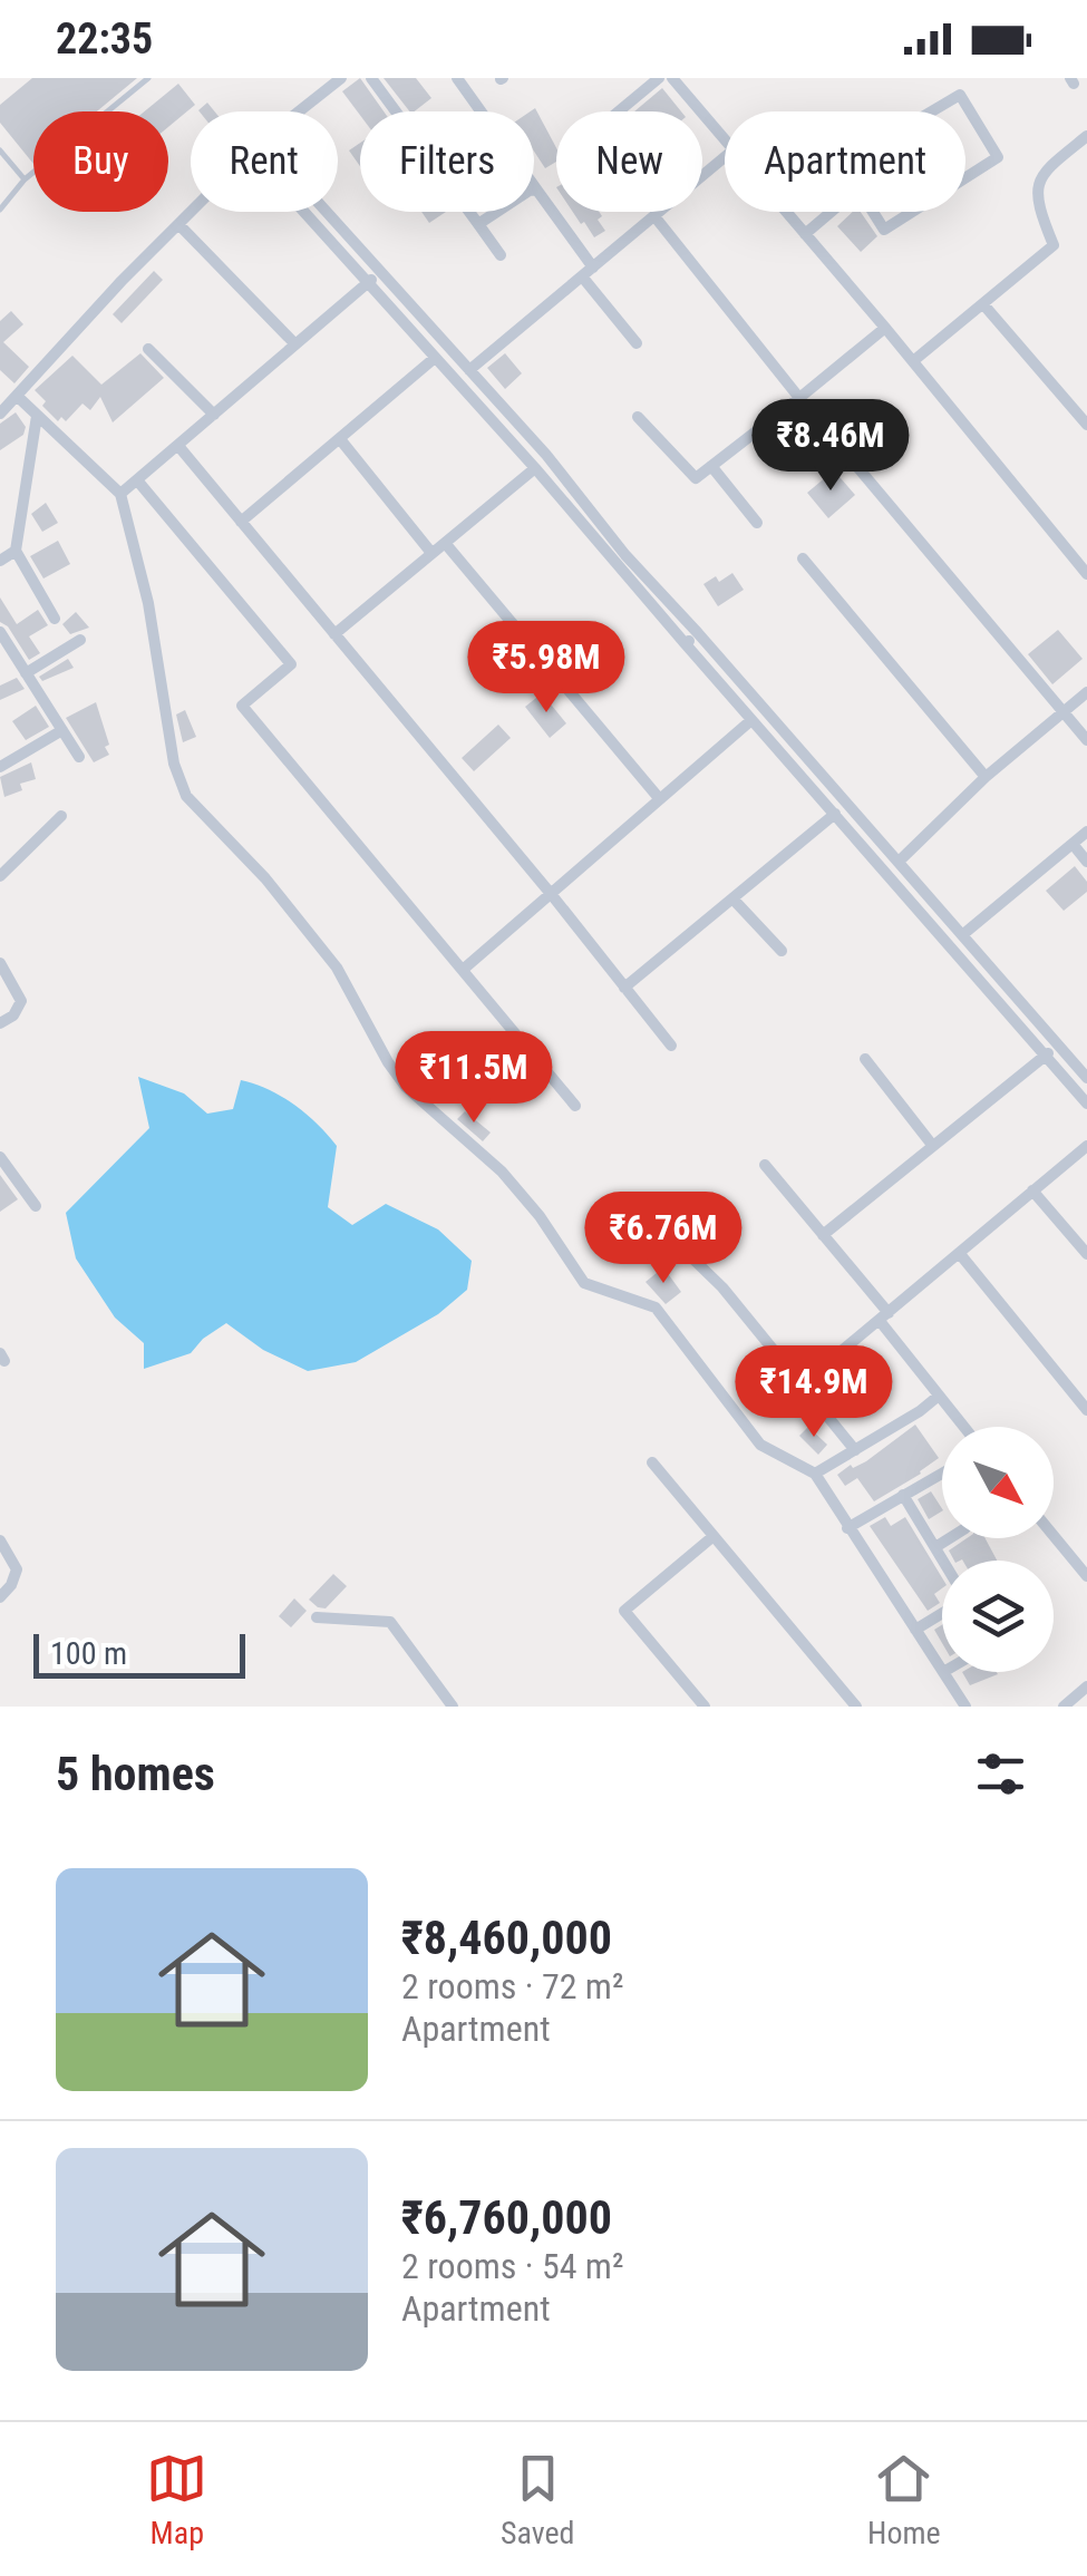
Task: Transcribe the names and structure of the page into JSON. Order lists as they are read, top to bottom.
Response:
{
  "scale_bar": "100 m",
  "north": "bottom right",
  "page": {
    "status": "22:35",
    "chip": [
      "Buy",
      "Rent",
      "Filters",
      "New",
      "Apartment"
    ],
    "price": [
      "₹8.46M",
      "₹5.98M",
      "₹11.5M",
      "₹6.76M",
      "₹14.9M"
    ],
    "scale": "100 m",
    "heading": "5 homes",
    "list": [
      {
        "name": "₹8,460,000",
        "note": "2 rooms · 72 m² · Apartment"
      },
      {
        "name": "₹6,760,000",
        "note": "2 rooms · 54 m² · Apartment"
      }
    ],
    "tabs": ["Map", "Saved", "Home"]
  }
}
